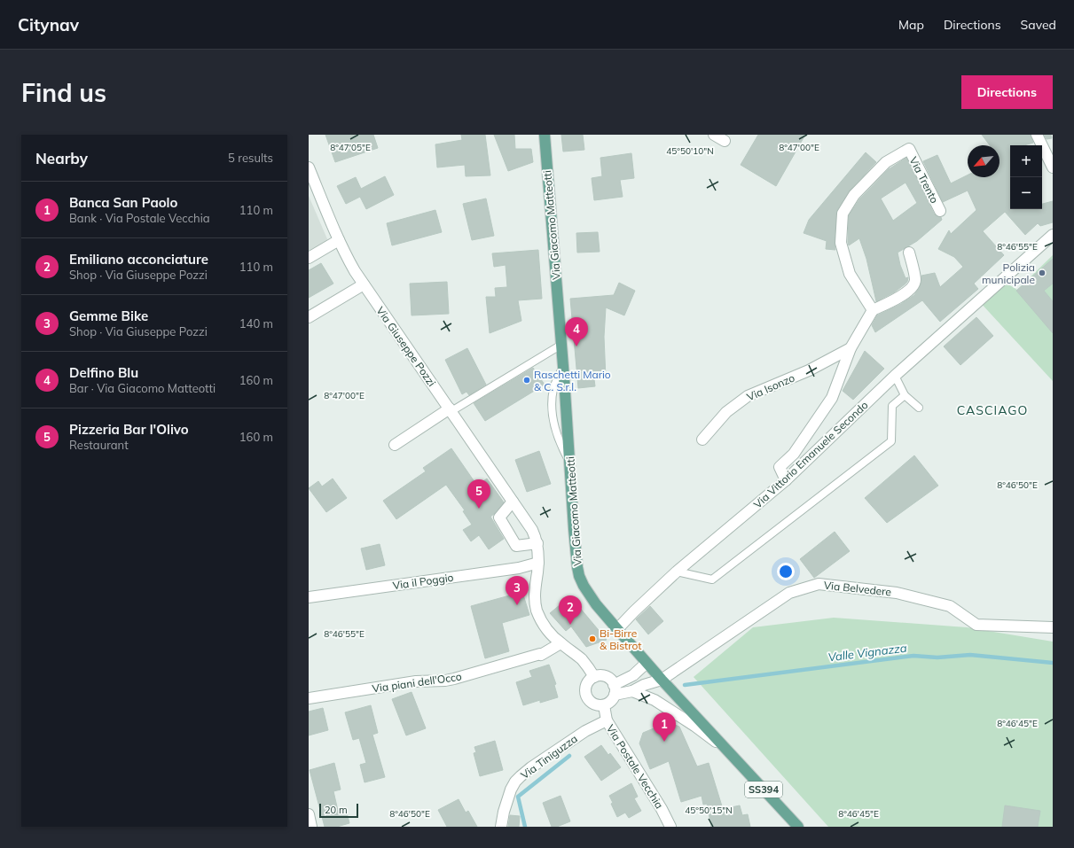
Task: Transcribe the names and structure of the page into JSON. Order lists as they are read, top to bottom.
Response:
{
  "streets": {
    "main road": ["Via Giacomo Matteotti", "SS394"],
    "street": [
      "Via Trento",
      "Via Giuseppe Pozzi",
      "Via Isonzo",
      "Via Vittorio Emanuele Secondo",
      "Via il Poggio",
      "Via Belvedere",
      "Via piani dell'Occo",
      "Via Tiniguzza",
      "Via Postale Vecchia"
    ]
  },
  "crossings": [
    ["Via Giacomo Matteotti", "Via Vittorio Emanuele Secondo"],
    ["Via Giacomo Matteotti", "Via Belvedere"],
    ["Via Giuseppe Pozzi", "Via il Poggio"],
    ["Via Giuseppe Pozzi", "Via Belvedere"],
    ["Via Giuseppe Pozzi", "Via piani dell'Occo"],
    ["Via Giuseppe Pozzi", "Via Postale Vecchia"],
    ["Via Belvedere", "Via Postale Vecchia"],
    ["Via Tiniguzza", "Via Postale Vecchia"]
  ],
  "districts": ["CASCIAGO"],
  "water": ["Valle Vignazza"],
  "places": ["Polizia municipale", "Raschetti Mario & C. S.r.l.", "Bi-Birre & Bistrot"],
  "scale_bar": "20 m",
  "north": "bottom left",
  "page": {
    "header": "Citynav",
    "nav": ["Map", "Directions", "Saved"],
    "buttons": "Directions",
    "title": "Find us",
    "heading": ["Nearby", "5 results"],
    "map_buttons": ["+", "−"],
    "list": [
      {
        "mark": "1",
        "name": "Banca San Paolo",
        "note": "Bank · Via Postale Vecchia",
        "value": "110 m"
      },
      {
        "mark": "2",
        "name": "Emiliano acconciature",
        "note": "Shop · Via Giuseppe Pozzi",
        "value": "110 m"
      },
      {
        "mark": "3",
        "name": "Gemme Bike",
        "note": "Shop · Via Giuseppe Pozzi",
        "value": "140 m"
      },
      {
        "mark": "4",
        "name": "Delfino Blu",
        "note": "Bar · Via Giacomo Matteotti",
        "value": "160 m"
      },
      {
        "mark": "5",
        "name": "Pizzeria Bar l'Olivo",
        "note": "Restaurant",
        "value": "160 m"
      }
    ],
    "pins": [
      "4",
      "5",
      "3",
      "2",
      "1"
    ],
    "scale": "20 m"
  },
  "coordinates": [
    "8°47'05\"E",
    "8°47'00\"E",
    "45°50'10\"N",
    "8°46'55\"E",
    "8°46'50\"E",
    "8°46'45\"E",
    "45°50'15\"N"
  ]
}
